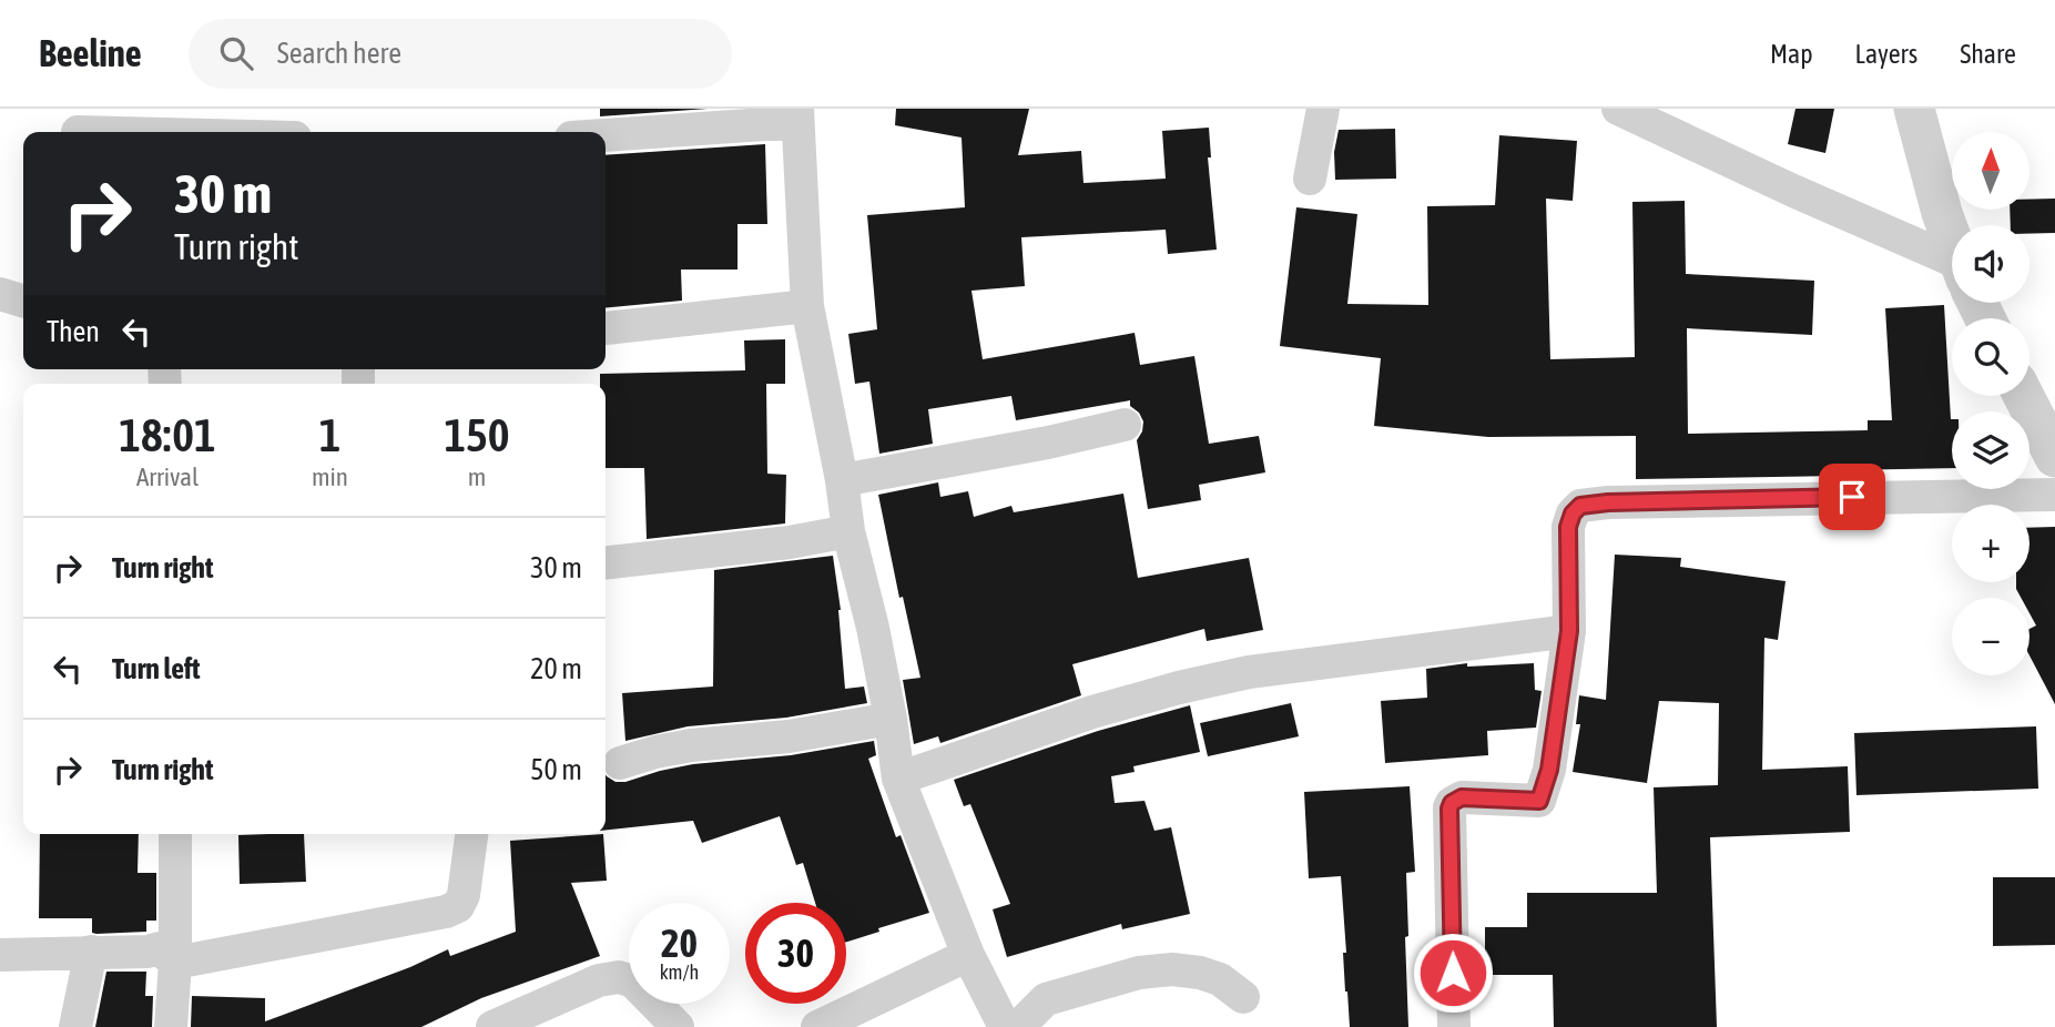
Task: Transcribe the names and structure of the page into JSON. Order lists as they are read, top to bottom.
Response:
{
  "north": "top",
  "page": {
    "header": "Beeline",
    "search": "Search here",
    "nav": ["Map", "Layers", "Share"],
    "map_buttons": ["+", "−"],
    "turn": ["30 m", "Turn right"],
    "then": "Then",
    "eta": [
      "18:01",
      "Arrival",
      "1",
      "min",
      "150",
      "m"
    ],
    "list": [
      {
        "name": "Turn right",
        "value": "30 m"
      },
      {
        "name": "Turn left",
        "value": "20 m"
      },
      {
        "name": "Turn right",
        "value": "50 m"
      }
    ],
    "speed": "20 km/h",
    "limit": "30"
  }
}
